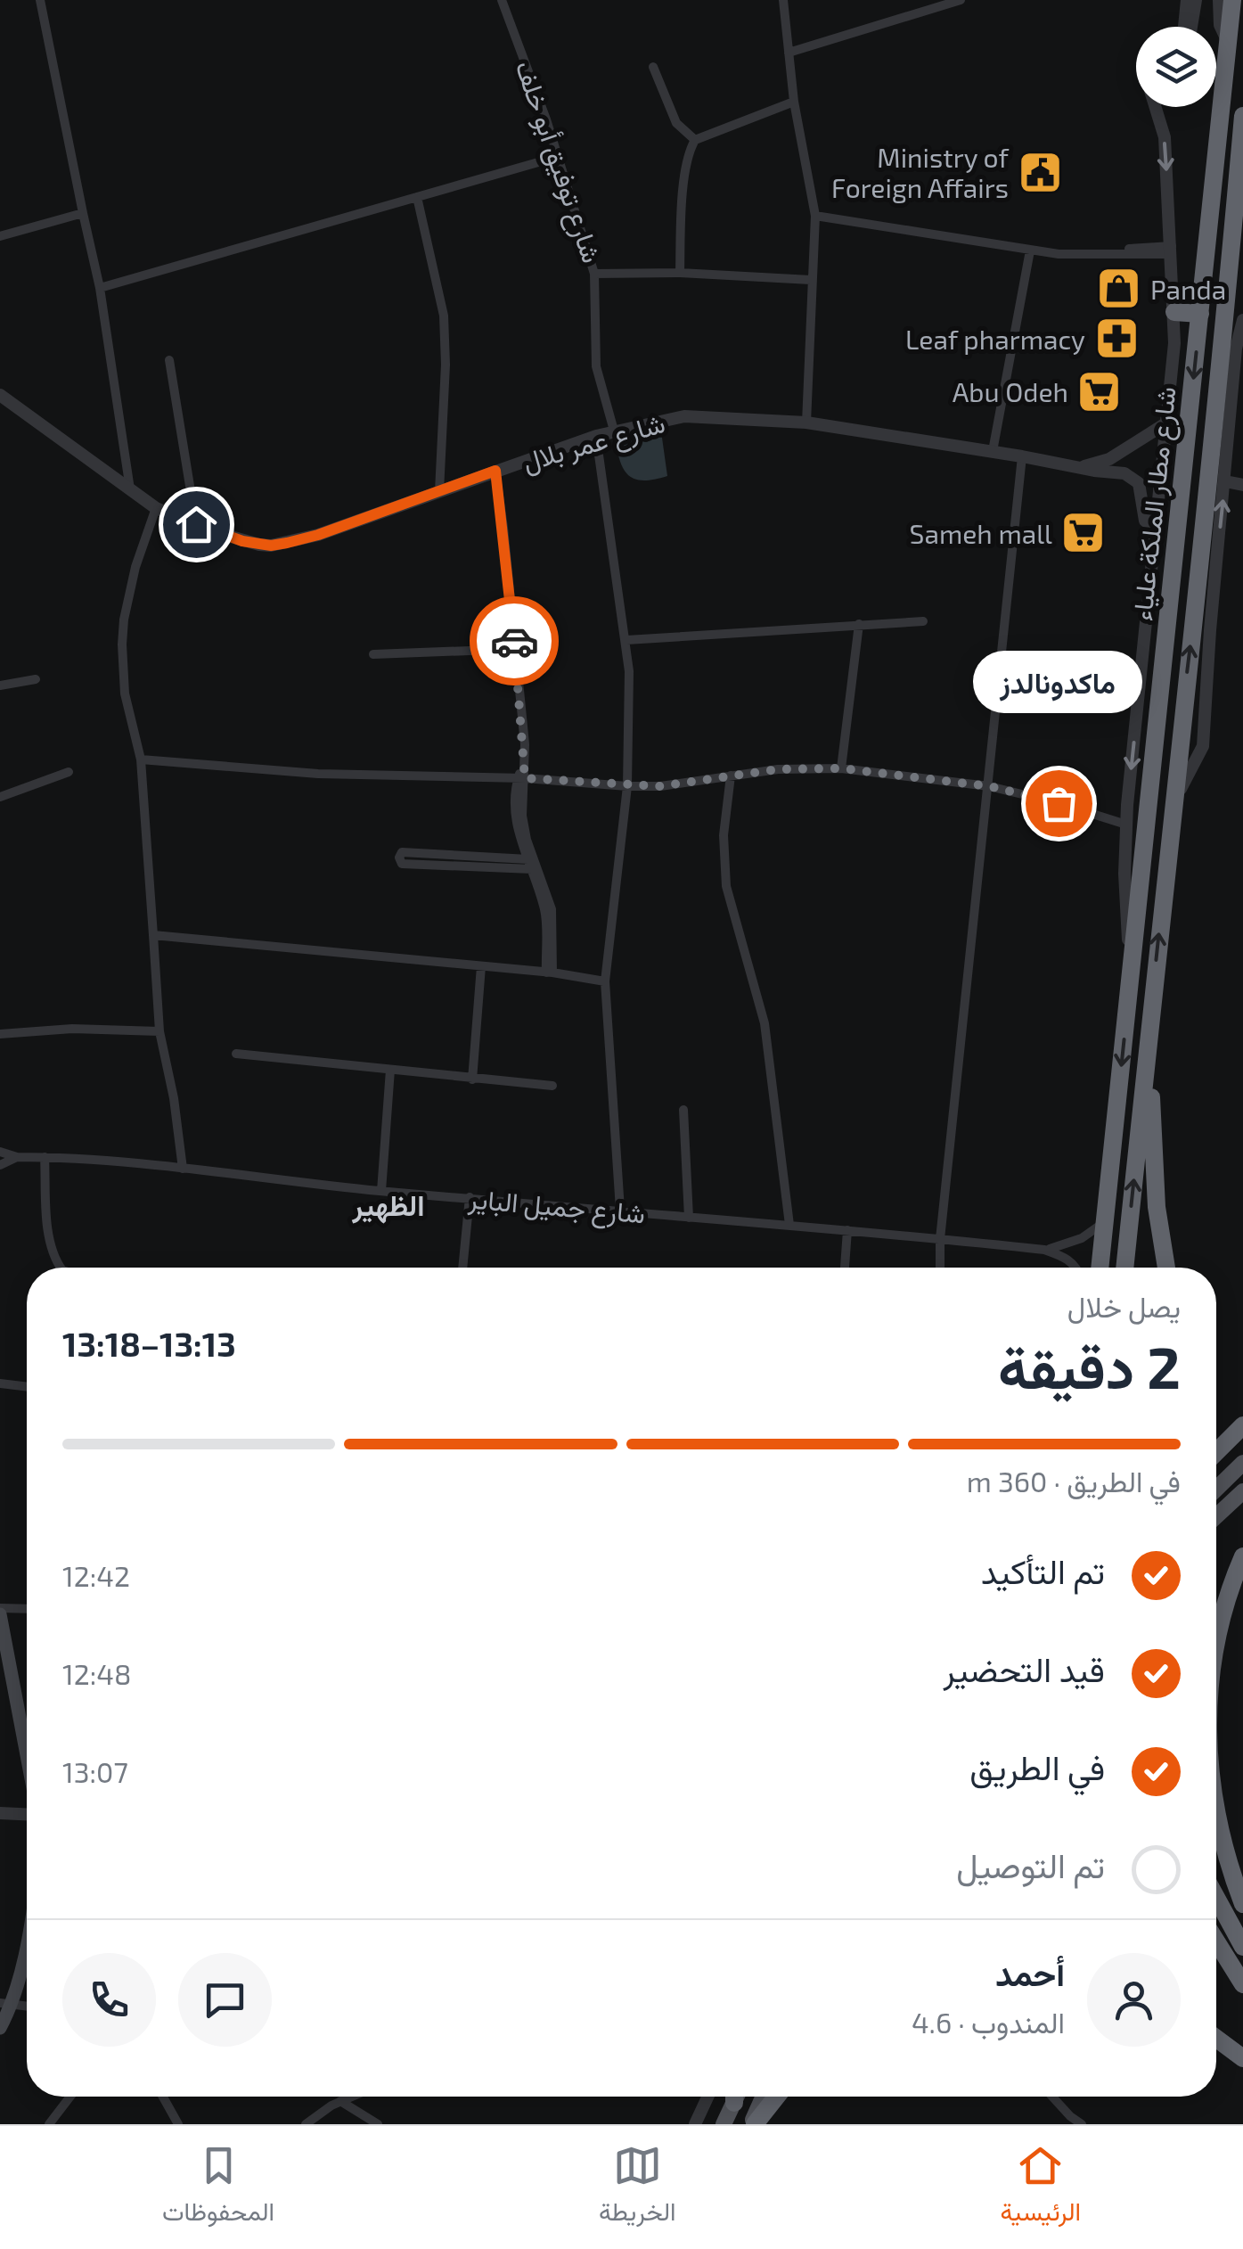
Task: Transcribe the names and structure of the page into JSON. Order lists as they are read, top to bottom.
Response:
{
  "streets": {
    "highway": ["شارع مطار الملكة علياء"],
    "street": ["شارع توفيق أبو خلف", "شارع عمر بلال", "شارع جميل الباير"]
  },
  "crossings": [
    ["شارع مطار الملكة علياء", "شارع جميل الباير"]
  ],
  "districts": ["الظهير"],
  "places": {
    "public building": ["Ministry of Foreign Affairs"],
    "shop": ["Panda"],
    "pharmacy": ["Leaf pharmacy"],
    "supermarket": ["Abu Odeh", "Sameh mall"],
    "other": ["ماكدونالدز"]
  },
  "page": {
    "bubble": "ماكدونالدز",
    "heading": ["2 دقيقة", "يصل خلال", "13:13–13:18"],
    "panel": ["أحمد", "المندوب · 4.6"],
    "bar": "في الطريق · 360 m",
    "list": [
      ["تم التأكيد", "12:42"],
      ["قيد التحضير", "12:48"],
      ["في الطريق", "13:07"],
      "تم التوصيل"
    ],
    "tabs": ["الرئيسية", "الخريطة", "المحفوظات"]
  }
}
